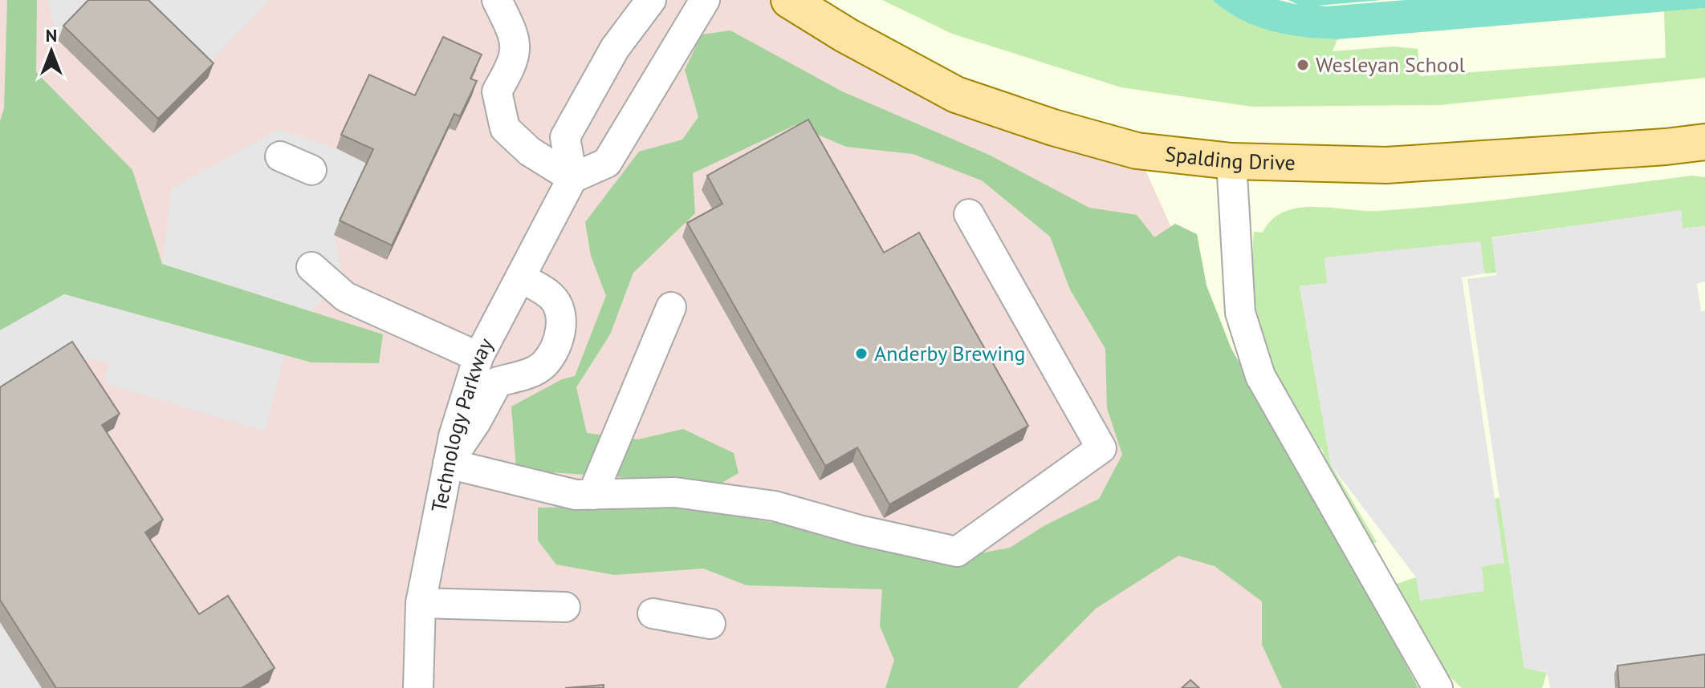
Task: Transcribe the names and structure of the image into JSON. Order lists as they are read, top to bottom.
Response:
{
  "streets": {
    "main road": ["Spalding Drive"],
    "street": ["Technology Parkway"]
  },
  "places": ["Wesleyan School", "Anderby Brewing"],
  "north": "top"
}
